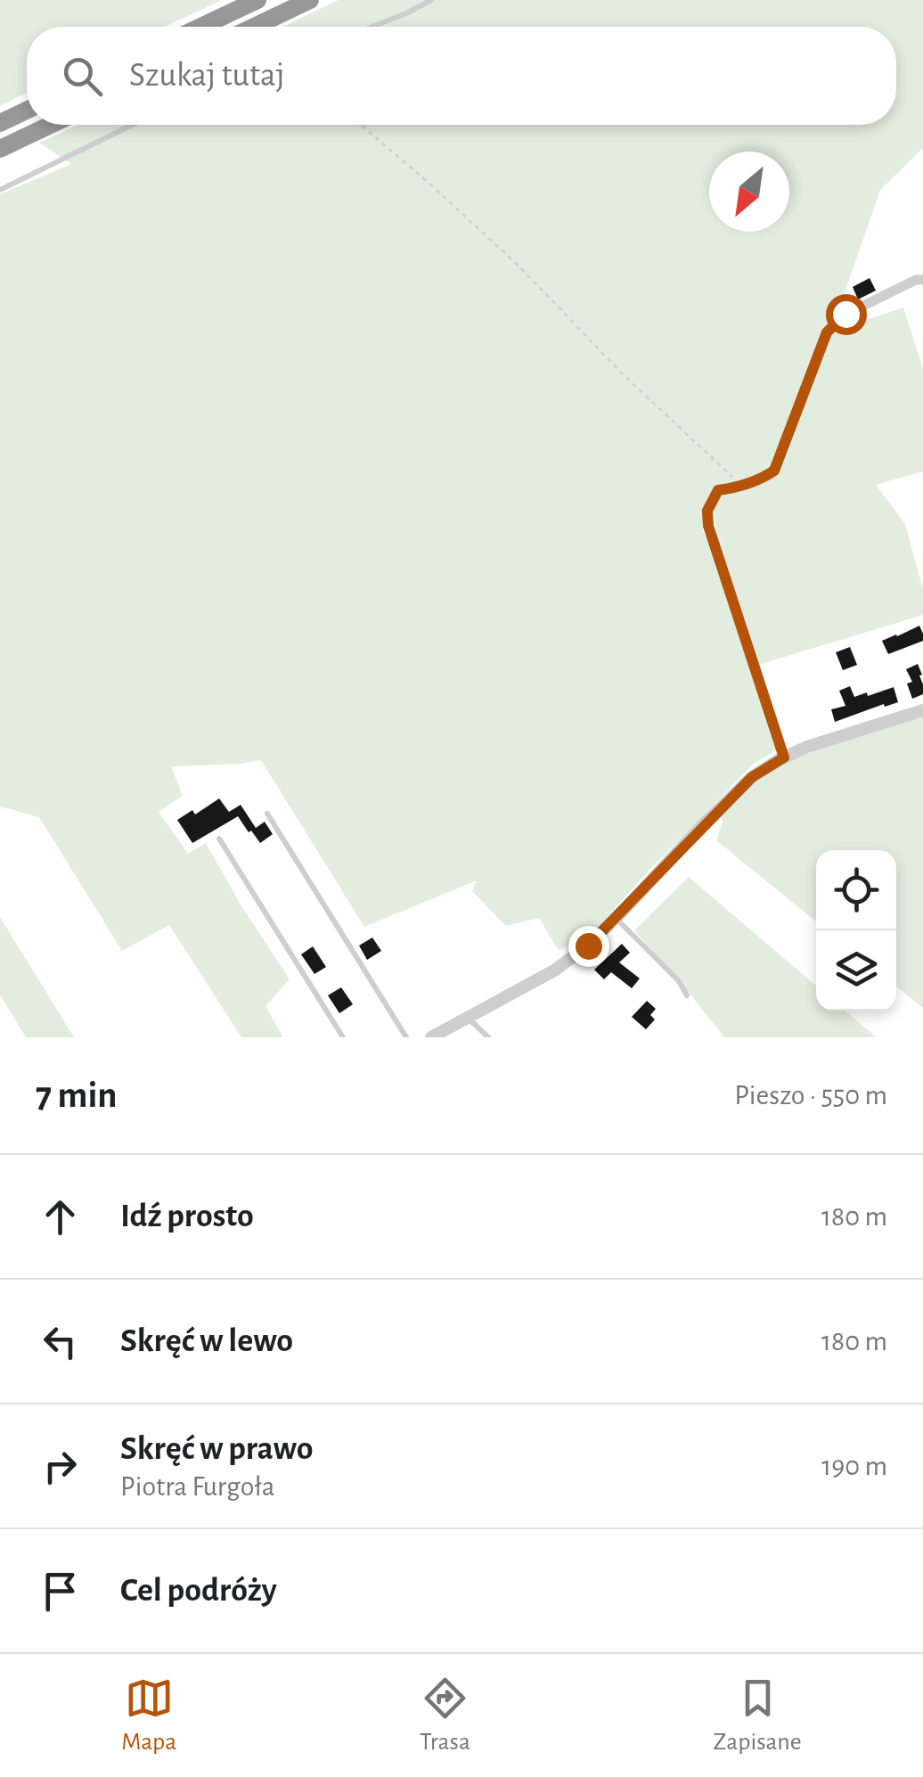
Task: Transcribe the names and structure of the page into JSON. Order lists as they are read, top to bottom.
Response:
{
  "north": "bottom left",
  "page": {
    "search": "Szukaj tutaj",
    "heading": ["7 min", "Pieszo · 550 m"],
    "list": [
      ["Idź prosto", "180 m"],
      ["Skręć w lewo", "180 m"],
      ["Skręć w prawo", "Piotra Furgoła", "190 m"],
      "Cel podróży"
    ],
    "nav": ["Mapa", "Trasa", "Zapisane"]
  }
}
